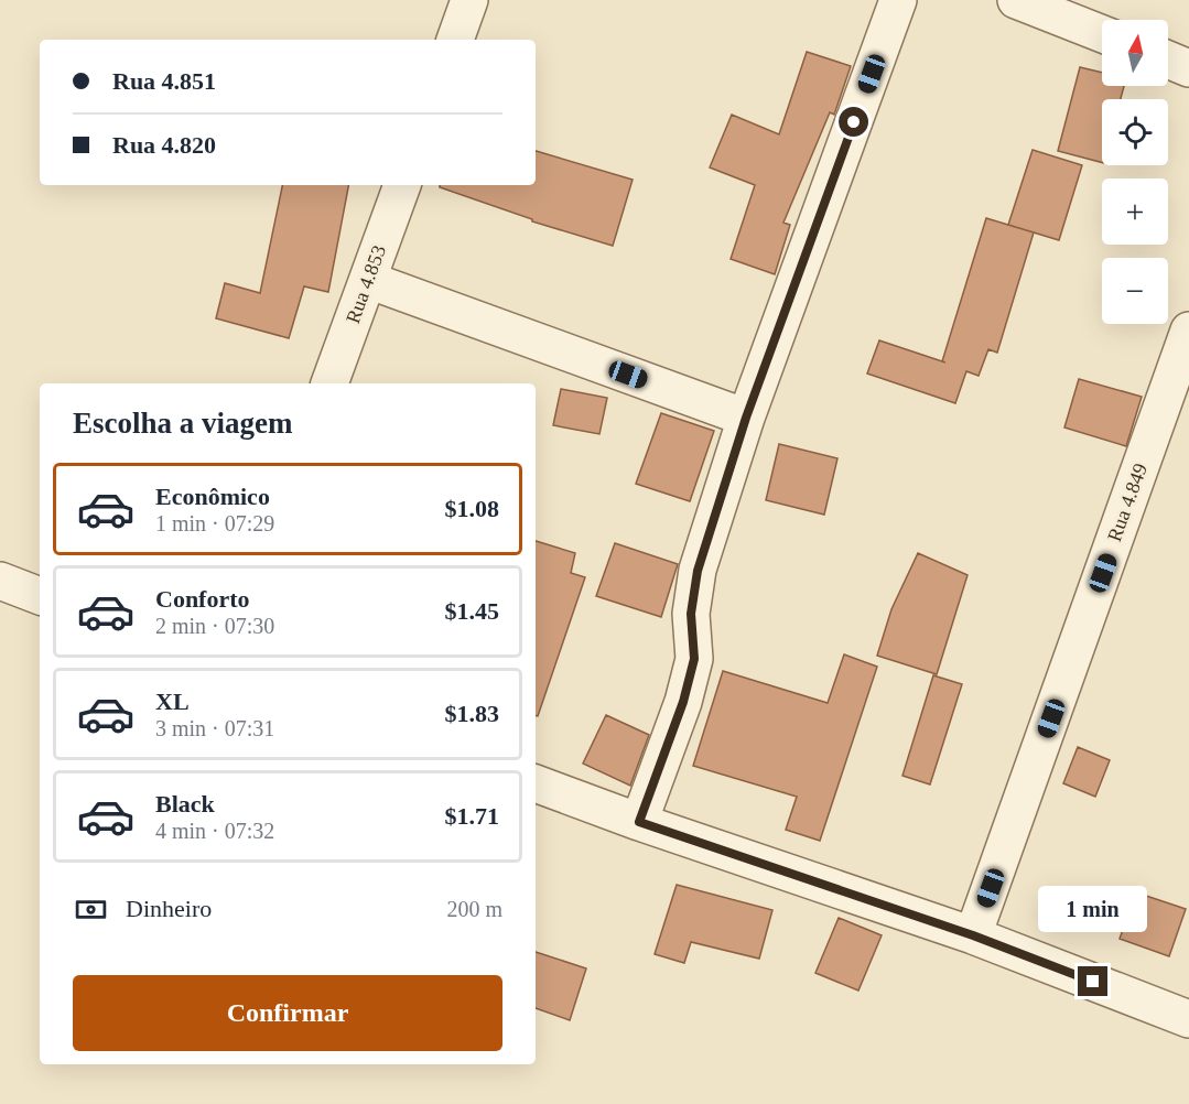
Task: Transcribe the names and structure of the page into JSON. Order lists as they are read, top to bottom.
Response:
{
  "streets": {
    "street": ["Rua 4.853", "Rua 4.849"]
  },
  "north": "top",
  "page": {
    "map_buttons": ["+", "−"],
    "banner": ["Rua 4.851", "Rua 4.820"],
    "heading": "Escolha a viagem",
    "list": [
      {
        "name": "Econômico",
        "note": "1 min · 07:29",
        "value": "$1.08"
      },
      {
        "name": "Conforto",
        "note": "2 min · 07:30",
        "value": "$1.45"
      },
      {
        "name": "XL",
        "note": "3 min · 07:31",
        "value": "$1.83"
      },
      {
        "name": "Black",
        "note": "4 min · 07:32",
        "value": "$1.71"
      }
    ],
    "pay": ["Dinheiro", "200 m"],
    "bubble": "1 min",
    "buttons": "Confirmar"
  }
}
